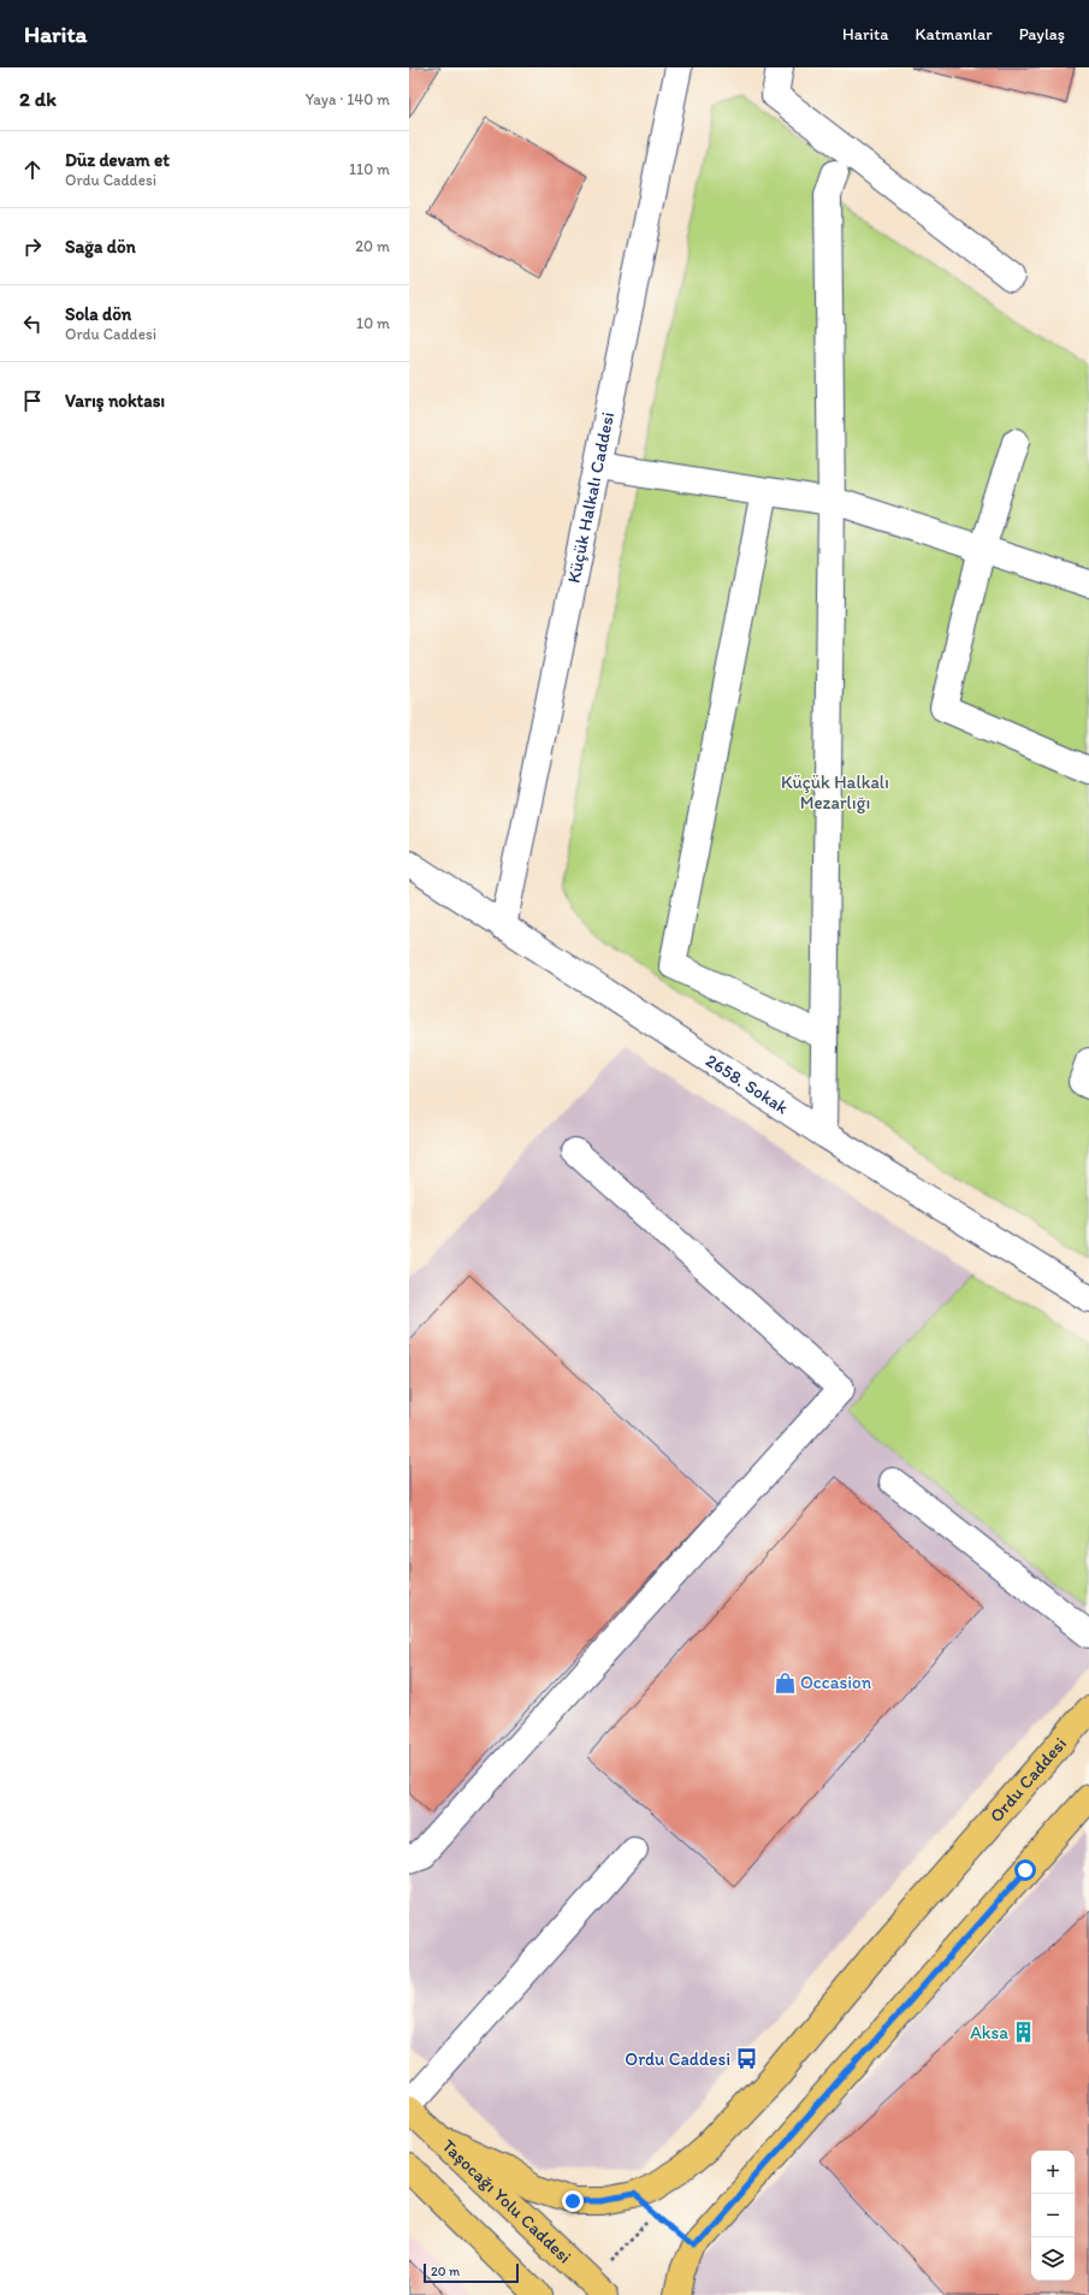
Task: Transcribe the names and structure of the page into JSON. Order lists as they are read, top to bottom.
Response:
{
  "streets": {
    "main road": ["Ordu Caddesi", "Taşocağı Yolu Caddesi"],
    "street": ["Küçük Halkalı Caddesi", "2658. Sokak"]
  },
  "crossings": [
    ["Küçük Halkalı Caddesi", "2658. Sokak"],
    ["Ordu Caddesi", "Taşocağı Yolu Caddesi"]
  ],
  "parks": ["Küçük Halkalı Mezarlığı"],
  "places": {
    "shop": ["Occasion"],
    "building": ["Aksa"],
    "bus stop": ["Ordu Caddesi"]
  },
  "scale_bar": "20 m",
  "page": {
    "header": "Harita",
    "nav": ["Harita", "Katmanlar", "Paylaş"],
    "heading": ["2 dk", "Yaya · 140 m"],
    "list": [
      ["Düz devam et", "Ordu Caddesi", "110 m"],
      ["Sağa dön", "20 m"],
      ["Sola dön", "Ordu Caddesi", "10 m"],
      "Varış noktası"
    ],
    "map_buttons": ["+", "−"],
    "scale": "20 m"
  }
}
